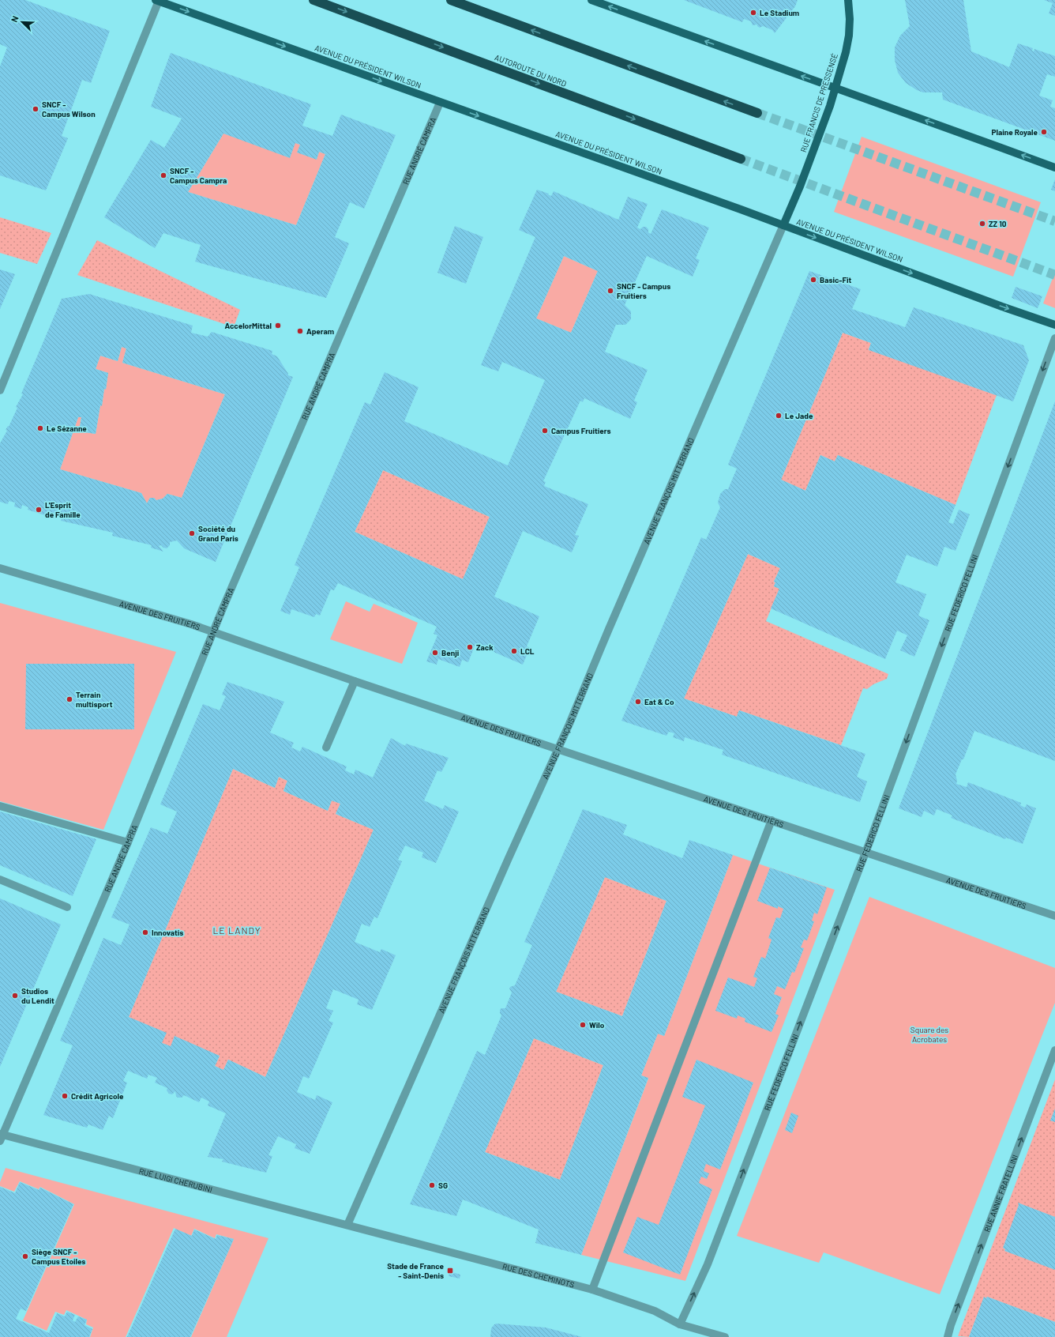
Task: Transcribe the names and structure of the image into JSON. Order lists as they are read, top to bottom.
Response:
{
  "streets": {
    "highway": ["AUTOROUTE DU NORD"],
    "main road": ["AVENUE DU PRÉSIDENT WILSON", "RUE FRANCIS DE PRESSENSÉ"],
    "street": [
      "RUE ANDRÉ CAMPRA",
      "AVENUE FRANÇOIS MITTERRAND",
      "RUE FEDERICO FELLINI",
      "AVENUE DES FRUITIERS",
      "RUE LUIGI CHERUBINI",
      "RUE ANNIE FRATELLINI",
      "RUE DES CHEMINOTS"
    ]
  },
  "crossings": [
    ["AVENUE DU PRÉSIDENT WILSON", "RUE FRANCIS DE PRESSENSÉ"],
    ["AVENUE DU PRÉSIDENT WILSON", "RUE ANDRÉ CAMPRA"],
    ["AVENUE DU PRÉSIDENT WILSON", "AVENUE FRANÇOIS MITTERRAND"],
    ["RUE FRANCIS DE PRESSENSÉ", "AVENUE FRANÇOIS MITTERRAND"],
    ["RUE ANDRÉ CAMPRA", "AVENUE DES FRUITIERS"],
    ["RUE ANDRÉ CAMPRA", "RUE LUIGI CHERUBINI"],
    ["AVENUE FRANÇOIS MITTERRAND", "AVENUE DES FRUITIERS"],
    ["AVENUE FRANÇOIS MITTERRAND", "RUE LUIGI CHERUBINI"],
    ["AVENUE FRANÇOIS MITTERRAND", "RUE DES CHEMINOTS"],
    ["RUE FEDERICO FELLINI", "AVENUE DES FRUITIERS"],
    ["RUE FEDERICO FELLINI", "RUE DES CHEMINOTS"],
    ["RUE LUIGI CHERUBINI", "RUE DES CHEMINOTS"]
  ],
  "one_way": ["AVENUE DU PRÉSIDENT WILSON", "RUE ANNIE FRATELLINI"],
  "districts": ["LE LANDY"],
  "parks": ["Square des Acrobates"],
  "places": {
    "other": [
      "Le Stadium",
      "SNCF - Campus Wilson",
      "Plaine Royale",
      "SNCF - Campus Campra",
      "ZZ 10",
      "Basic-Fit",
      "SNCF - Campus Fruitiers",
      "AccelorMittal",
      "Aperam",
      "Le Jade",
      "Le Sézanne",
      "Campus Fruitiers",
      "L'Esprit de Famille",
      "Société du Grand Paris",
      "Zack",
      "LCL",
      "Benji",
      "Terrain multisport",
      "Eat & Co",
      "Innovatis",
      "Studios du Lendit",
      "Wilo",
      "Crédit Agricole",
      "SG",
      "Siège SNCF - Campus Etoiles"
    ],
    "transit": ["Stade de France - Saint-Denis"]
  },
  "north": "top left"
}
